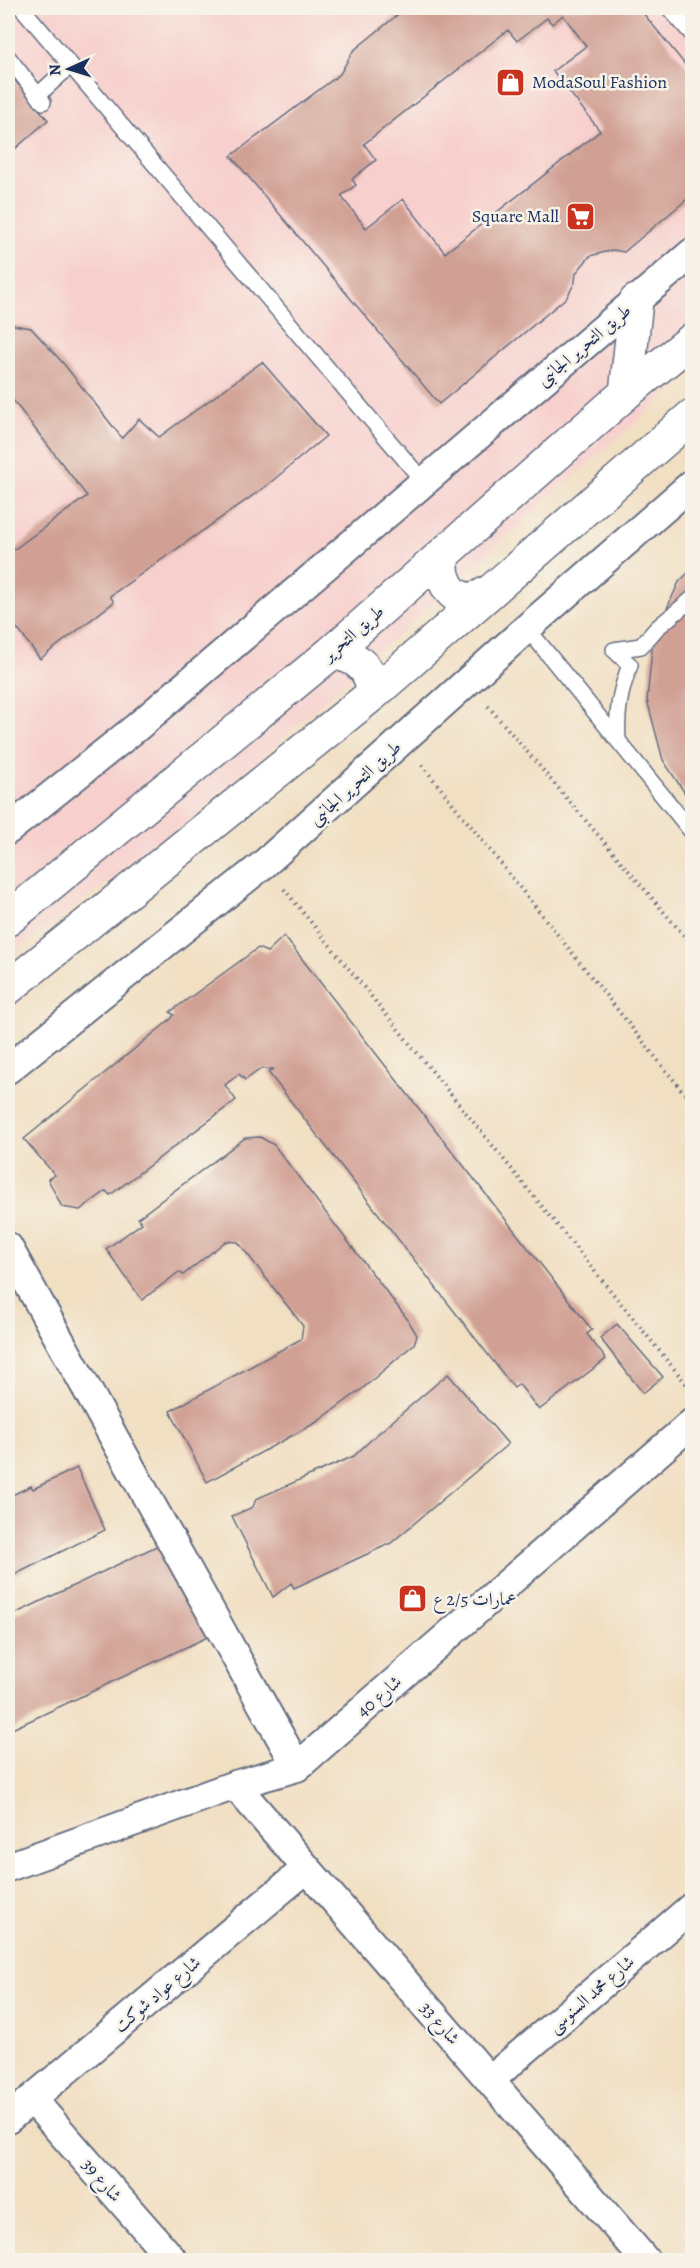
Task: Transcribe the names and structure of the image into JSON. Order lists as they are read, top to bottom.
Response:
{
  "streets": {
    "street": [
      "طريق التحرير الجانبى",
      "طريق التحرير",
      "شارع 40",
      "شارع عواد شوكت",
      "شارع محمد السنوسى",
      "شارع 33",
      "شارع 39"
    ]
  },
  "crossings": [
    ["شارع 40", "شارع 33"],
    ["شارع عواد شوكت", "شارع 33"],
    ["شارع عواد شوكت", "شارع 39"],
    ["شارع محمد السنوسى", "شارع 33"]
  ],
  "places": {
    "shop": ["ModaSoul Fashion", "عمارات 2/5 ع"],
    "supermarket": ["Square Mall"]
  },
  "north": "left"
}
